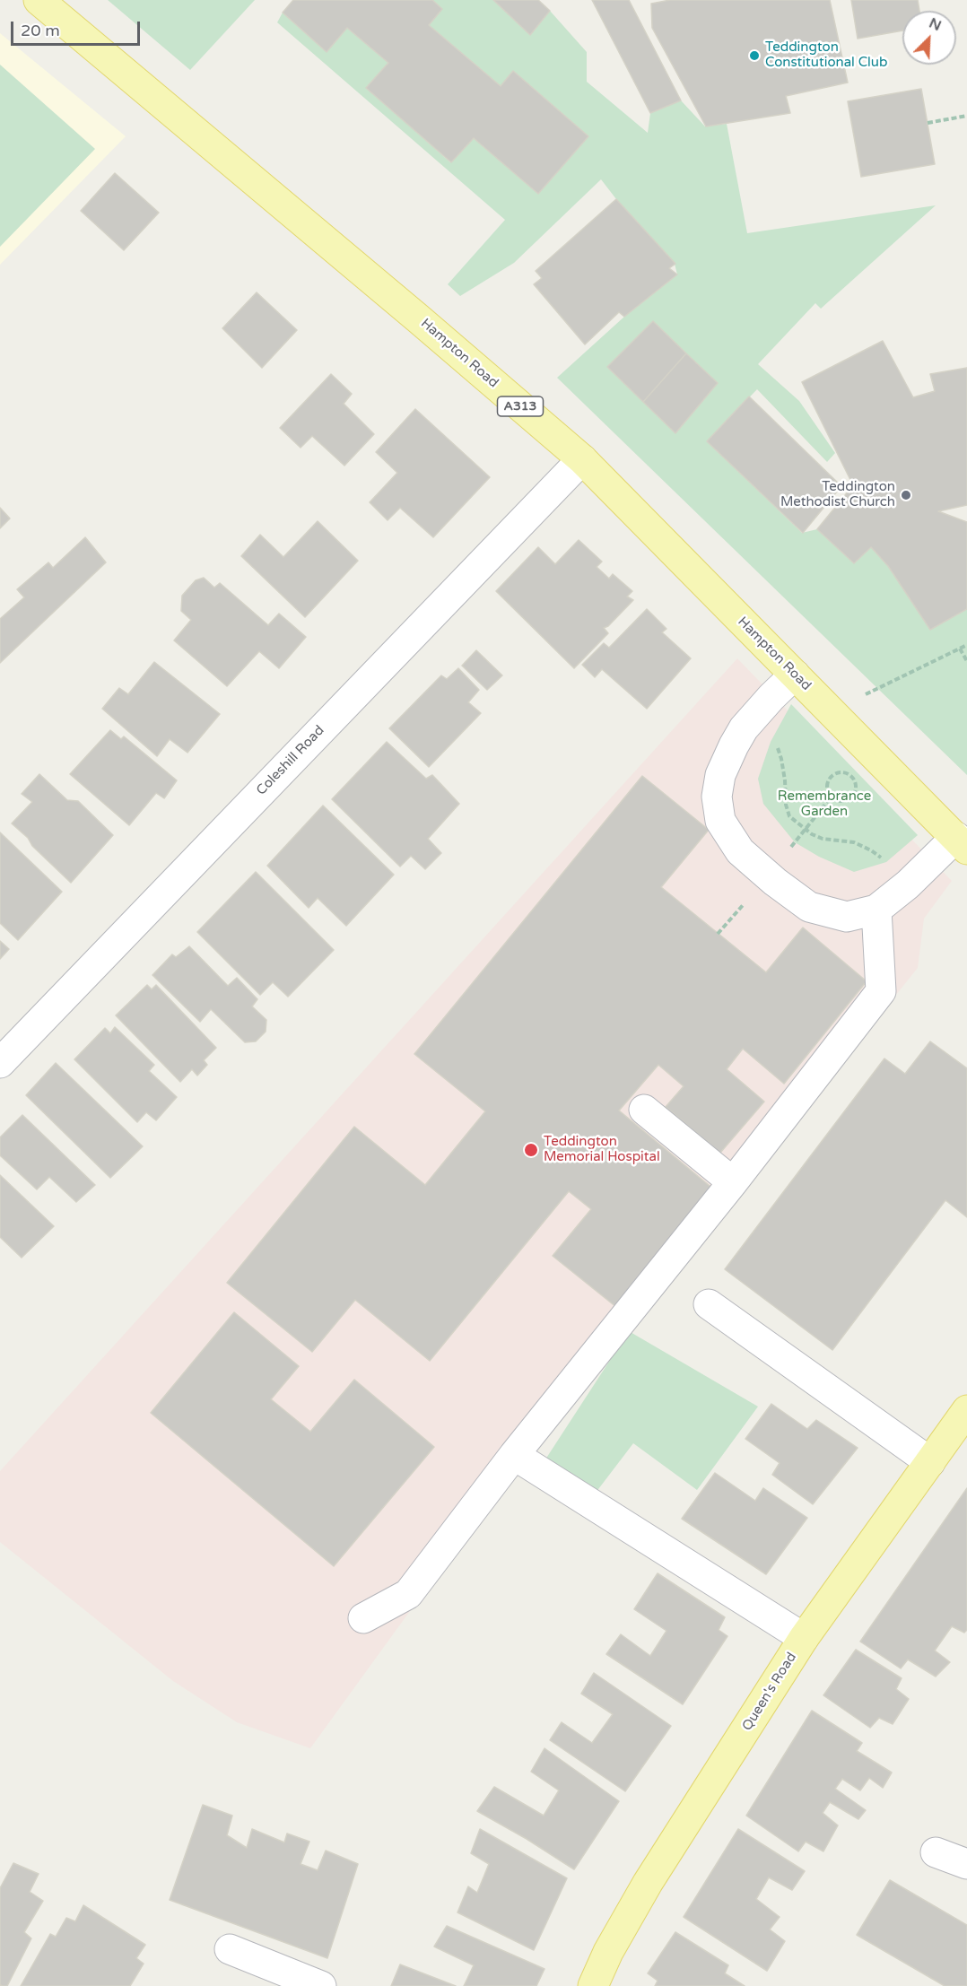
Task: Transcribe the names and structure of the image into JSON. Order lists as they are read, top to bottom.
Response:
{
  "streets": {
    "main road": ["Hampton Road", "A313", "Queen's Road"],
    "street": ["Coleshill Road"]
  },
  "crossings": [
    ["Hampton Road", "Coleshill Road"]
  ],
  "parks": ["Remembrance Garden"],
  "places": ["Teddington Constitutional Club", "Teddington Methodist Church", "Teddington Memorial Hospital"],
  "scale_bar": "20 m",
  "north": "top right"
}
